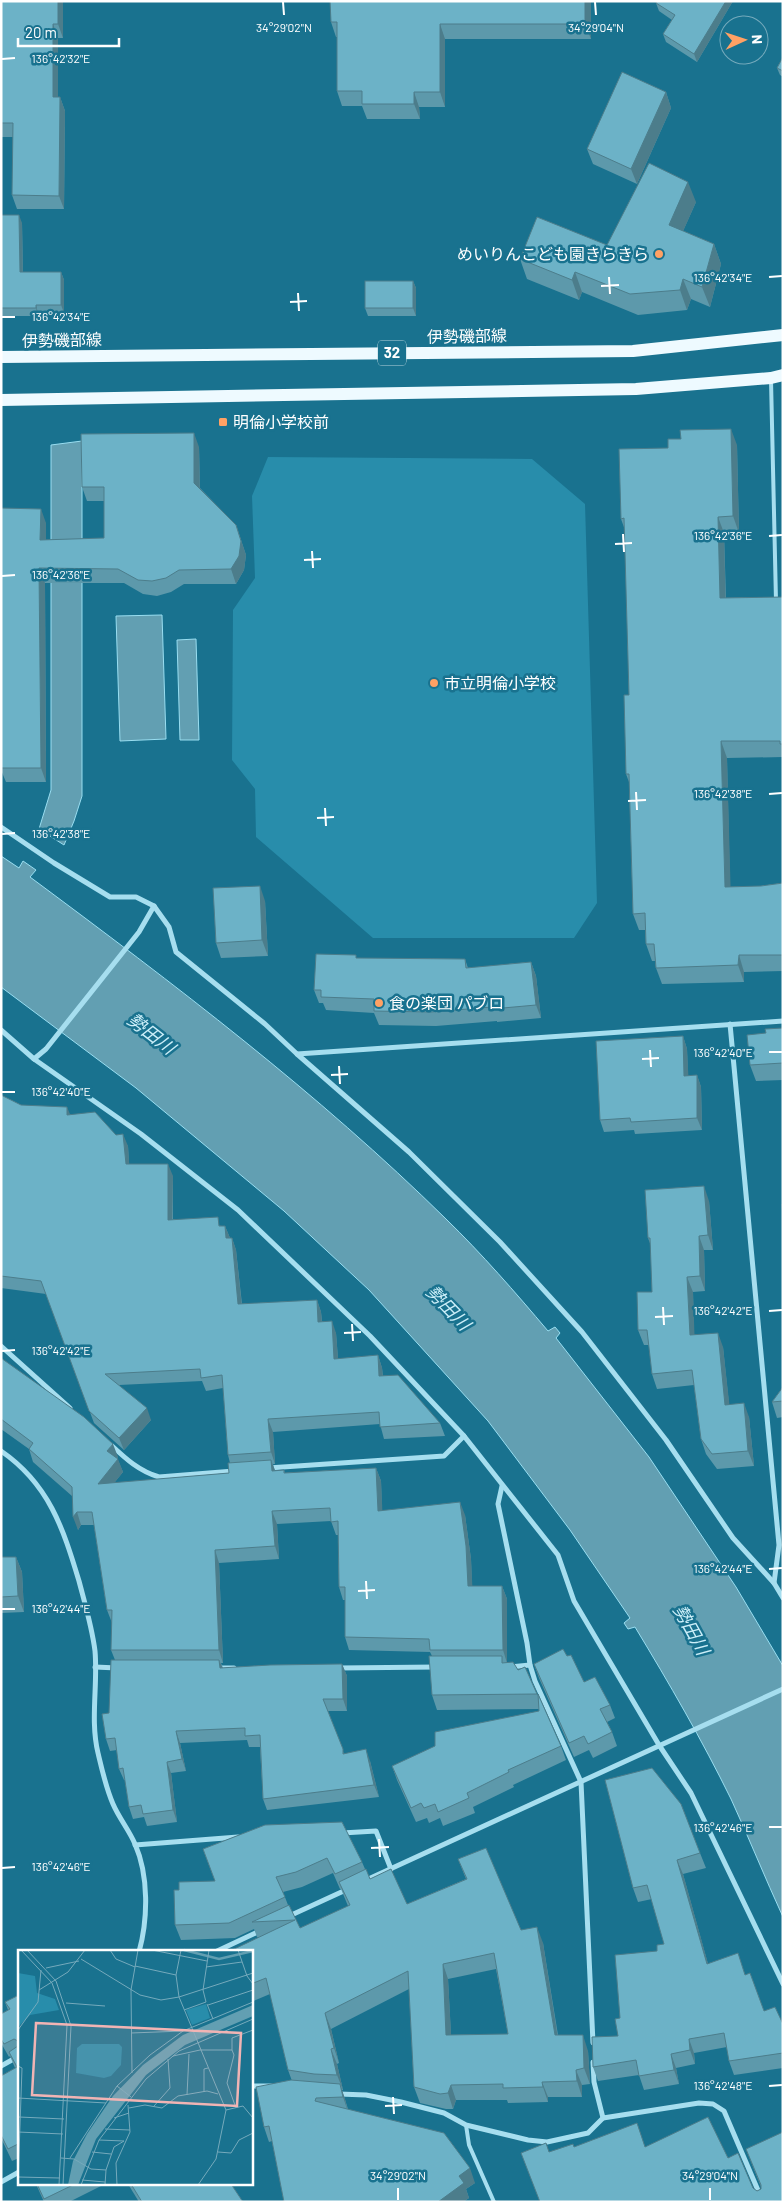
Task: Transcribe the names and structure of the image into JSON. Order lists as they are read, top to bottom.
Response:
{
  "streets": {
    "main road": ["伊勢磯部線", "32"]
  },
  "water": ["勢田川"],
  "places": {
    "other": ["めいりんこども園きらきら", "市立明倫小学校", "食の楽団 パブロ"],
    "transit": ["明倫小学校前"]
  },
  "scale_bar": "20 m",
  "north": "right",
  "coordinates": [
    "34°29'02\"N",
    "34°29'04\"N",
    "136°42'32\"E",
    "136°42'34\"E",
    "136°42'36\"E",
    "136°42'38\"E",
    "136°42'40\"E",
    "136°42'42\"E",
    "136°42'44\"E",
    "136°42'46\"E",
    "136°42'48\"E"
  ]
}
